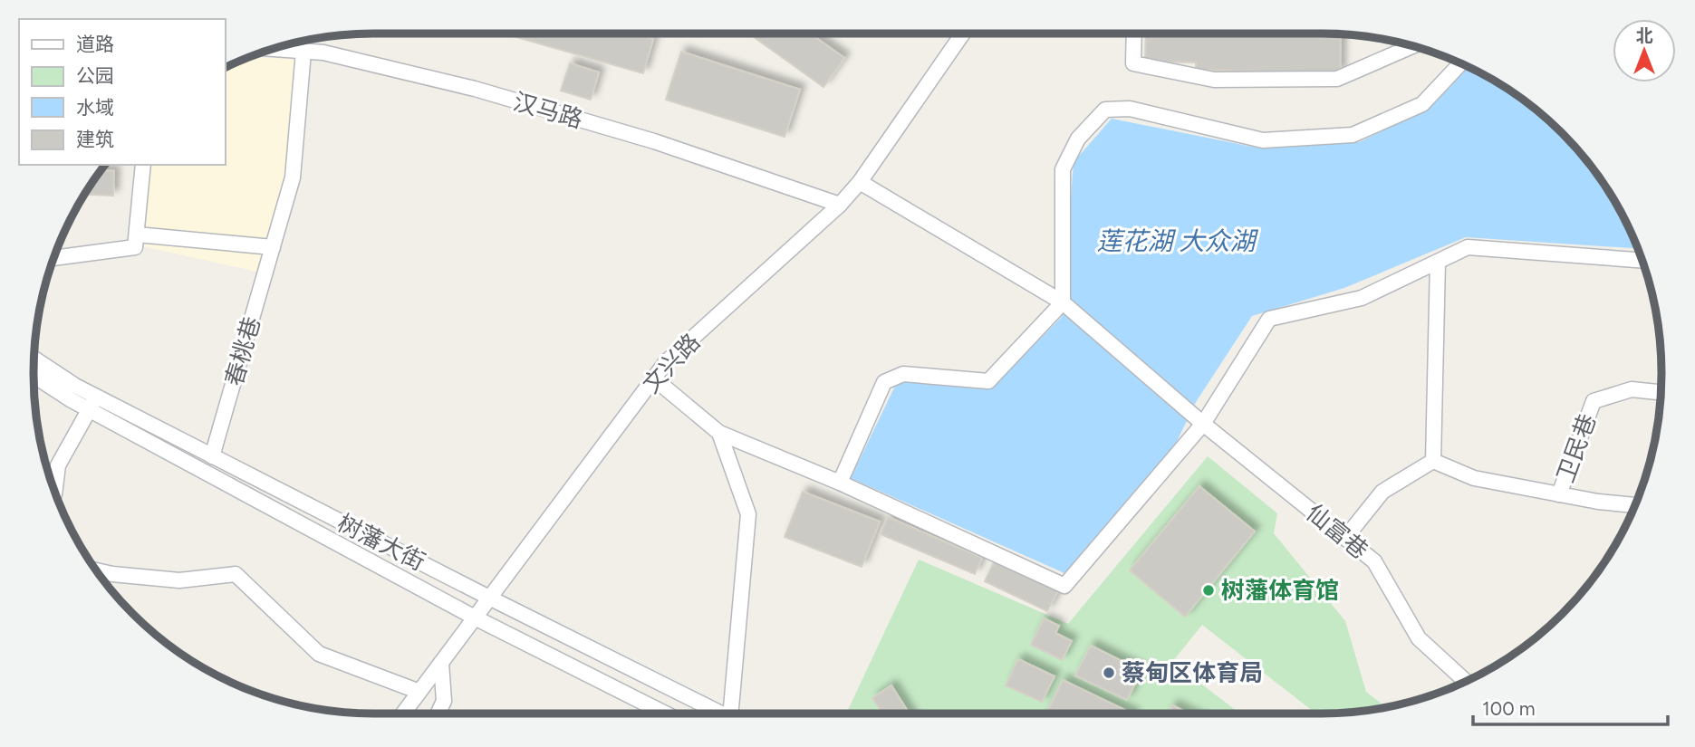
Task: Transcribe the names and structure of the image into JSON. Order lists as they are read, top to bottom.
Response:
{
  "streets": {
    "street": [
      "汉马路",
      "春桃巷",
      "文兴路",
      "卫民巷",
      "仙富巷",
      "树藩大街"
    ]
  },
  "crossings": [
    ["汉马路", "春桃巷"],
    ["汉马路", "文兴路"],
    ["春桃巷", "树藩大街"],
    ["文兴路", "仙富巷"],
    ["文兴路", "树藩大街"]
  ],
  "water": ["莲花湖 大众湖"],
  "places": ["树藩体育馆", "蔡甸区体育局"],
  "legend": [
    "道路",
    "公园",
    "水域",
    "建筑"
  ],
  "scale_bar": "100 m",
  "north": "top"
}
